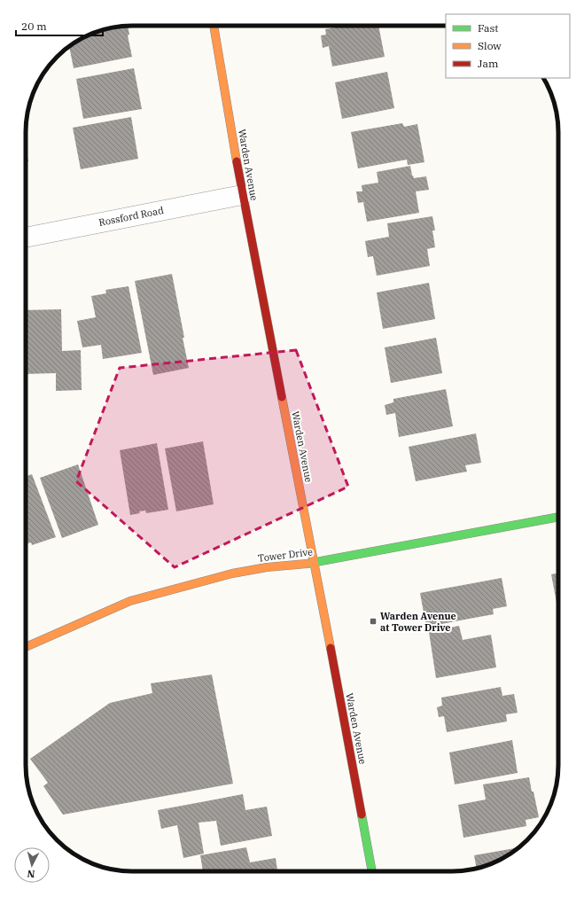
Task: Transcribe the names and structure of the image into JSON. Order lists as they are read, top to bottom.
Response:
{
  "streets": {
    "main road": ["Warden Avenue", "Tower Drive"],
    "street": ["Rossford Road"]
  },
  "crossings": [
    ["Warden Avenue", "Rossford Road"],
    ["Warden Avenue", "Tower Drive"]
  ],
  "places": {
    "transit": ["Warden Avenue at Tower Drive"]
  },
  "legend": ["Fast", "Slow", "Jam"],
  "scale_bar": "20 m",
  "north": "bottom"
}
